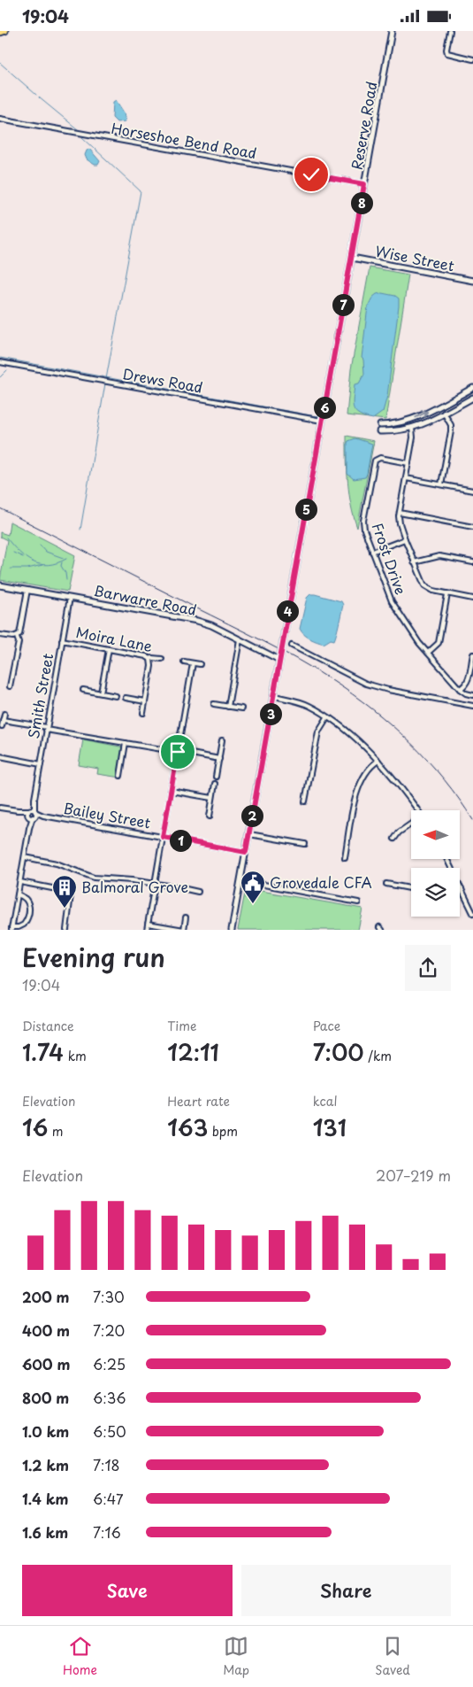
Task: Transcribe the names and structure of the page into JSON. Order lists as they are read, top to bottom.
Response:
{
  "streets": {
    "street": [
      "Reserve Road",
      "Horseshoe Bend Road",
      "Wise Street",
      "Drews Road",
      "Frost Drive",
      "Barwarre Road",
      "Moira Lane",
      "Smith Street",
      "Bailey Street"
    ]
  },
  "crossings": [
    ["Reserve Road", "Horseshoe Bend Road"],
    ["Reserve Road", "Wise Street"],
    ["Reserve Road", "Drews Road"],
    ["Reserve Road", "Barwarre Road"],
    ["Reserve Road", "Bailey Street"],
    ["Barwarre Road", "Smith Street"],
    ["Moira Lane", "Smith Street"],
    ["Smith Street", "Bailey Street"]
  ],
  "places": {
    "public building": ["Grovedale CFA"],
    "building": ["Balmoral Grove"]
  },
  "north": "left",
  "page": {
    "status": "19:04",
    "pins": [
      "8",
      "7",
      "6",
      "5",
      "4",
      "3",
      "2",
      "1"
    ],
    "heading": ["Evening run", "19:04"],
    "stats": [
      ["Distance", "1.74 km"],
      ["Time", "12:11"],
      ["Pace", "7:00 /km"],
      ["Elevation", "16 m"],
      ["Heart rate", "163 bpm"],
      ["kcal", "131"]
    ],
    "chart": ["Elevation", "207–219 m"],
    "list": [
      {
        "name": "200 m",
        "note": "7:30"
      },
      {
        "name": "400 m",
        "note": "7:20"
      },
      {
        "name": "600 m",
        "note": "6:25"
      },
      {
        "name": "800 m",
        "note": "6:36"
      },
      {
        "name": "1.0 km",
        "note": "6:50"
      },
      {
        "name": "1.2 km",
        "note": "7:18"
      },
      {
        "name": "1.4 km",
        "note": "6:47"
      },
      {
        "name": "1.6 km",
        "note": "7:16"
      }
    ],
    "buttons": ["Save", "Share"],
    "tabs": ["Home", "Map", "Saved"]
  }
}
